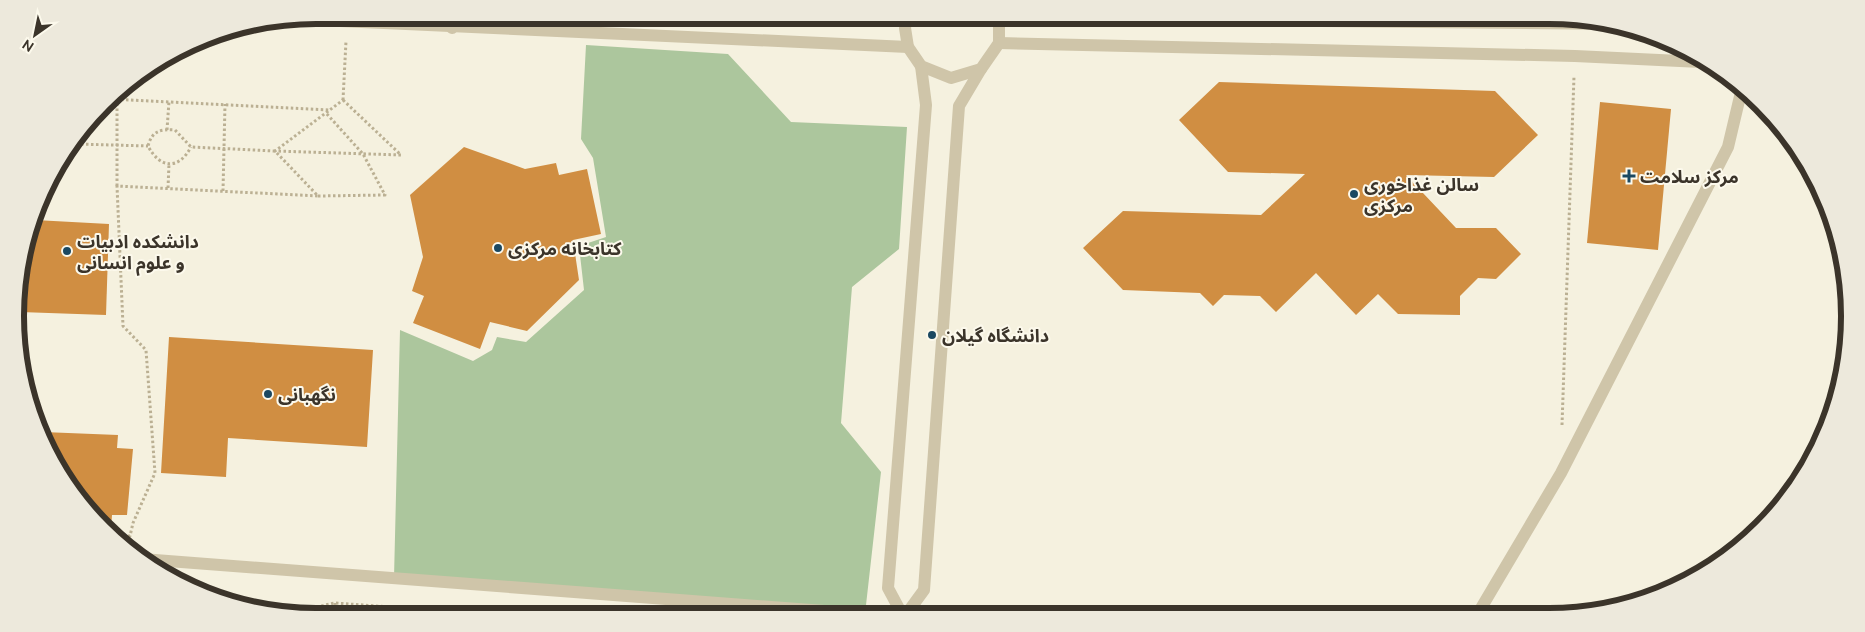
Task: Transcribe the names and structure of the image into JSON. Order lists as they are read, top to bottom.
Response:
{
  "places": {
    "health": ["مرکز سلامت"],
    "other": [
      "سالن غذاخوری مرکزی",
      "کتابخانه مرکزی",
      "دانشکده ادبیات و علوم انسانی",
      "دانشگاه گیلان",
      "نگهبانی"
    ]
  },
  "north": "bottom left"
}
